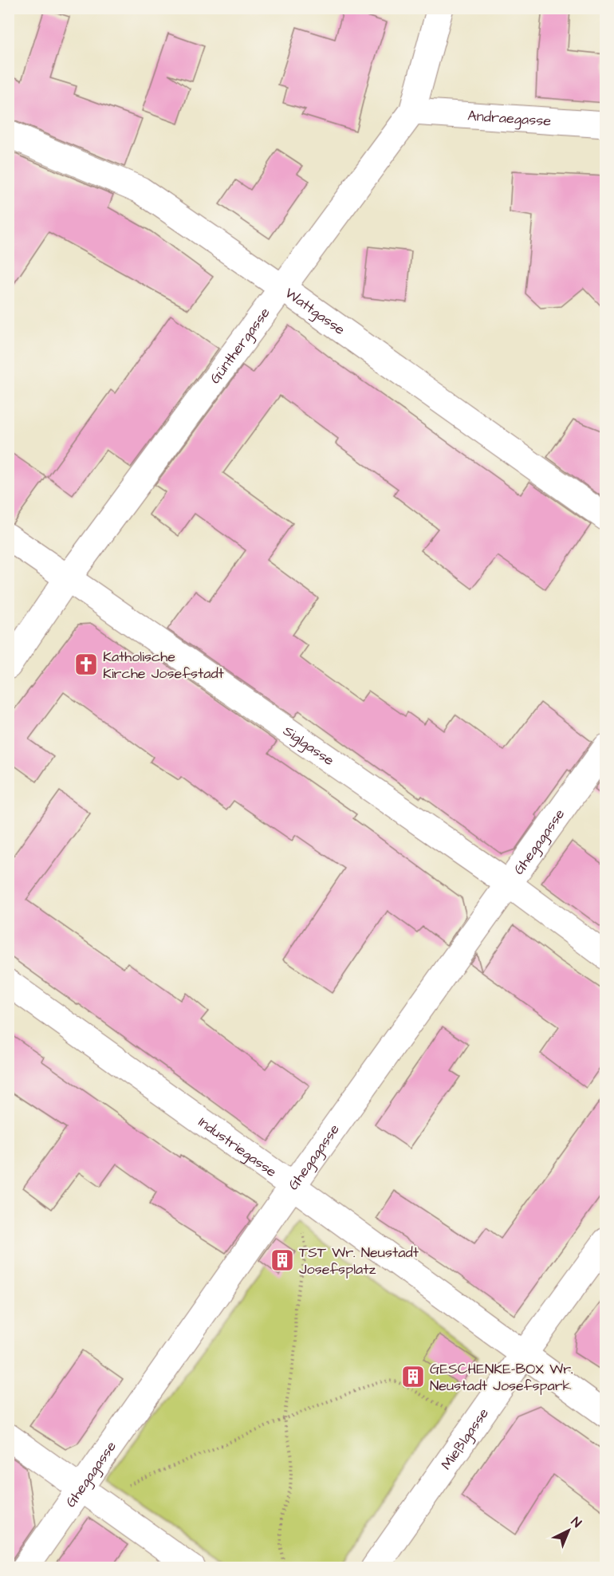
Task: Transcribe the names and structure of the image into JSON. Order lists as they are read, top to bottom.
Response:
{
  "streets": {
    "street": [
      "Andraegasse",
      "Wattgasse",
      "Günthergasse",
      "Siglgasse",
      "Ghegagasse",
      "Industriegasse",
      "Mießlgasse"
    ]
  },
  "crossings": [
    ["Andraegasse", "Günthergasse"],
    ["Wattgasse", "Günthergasse"],
    ["Günthergasse", "Siglgasse"],
    ["Siglgasse", "Ghegagasse"],
    ["Ghegagasse", "Industriegasse"],
    ["Industriegasse", "Mießlgasse"]
  ],
  "places": {
    "church": ["Katholische Kirche Josefstadt"],
    "building": ["TST Wr. Neustadt Josefsplatz", "GESCHENKE-BOX Wr. Neustadt Josefspark"]
  },
  "north": "top right"
}
